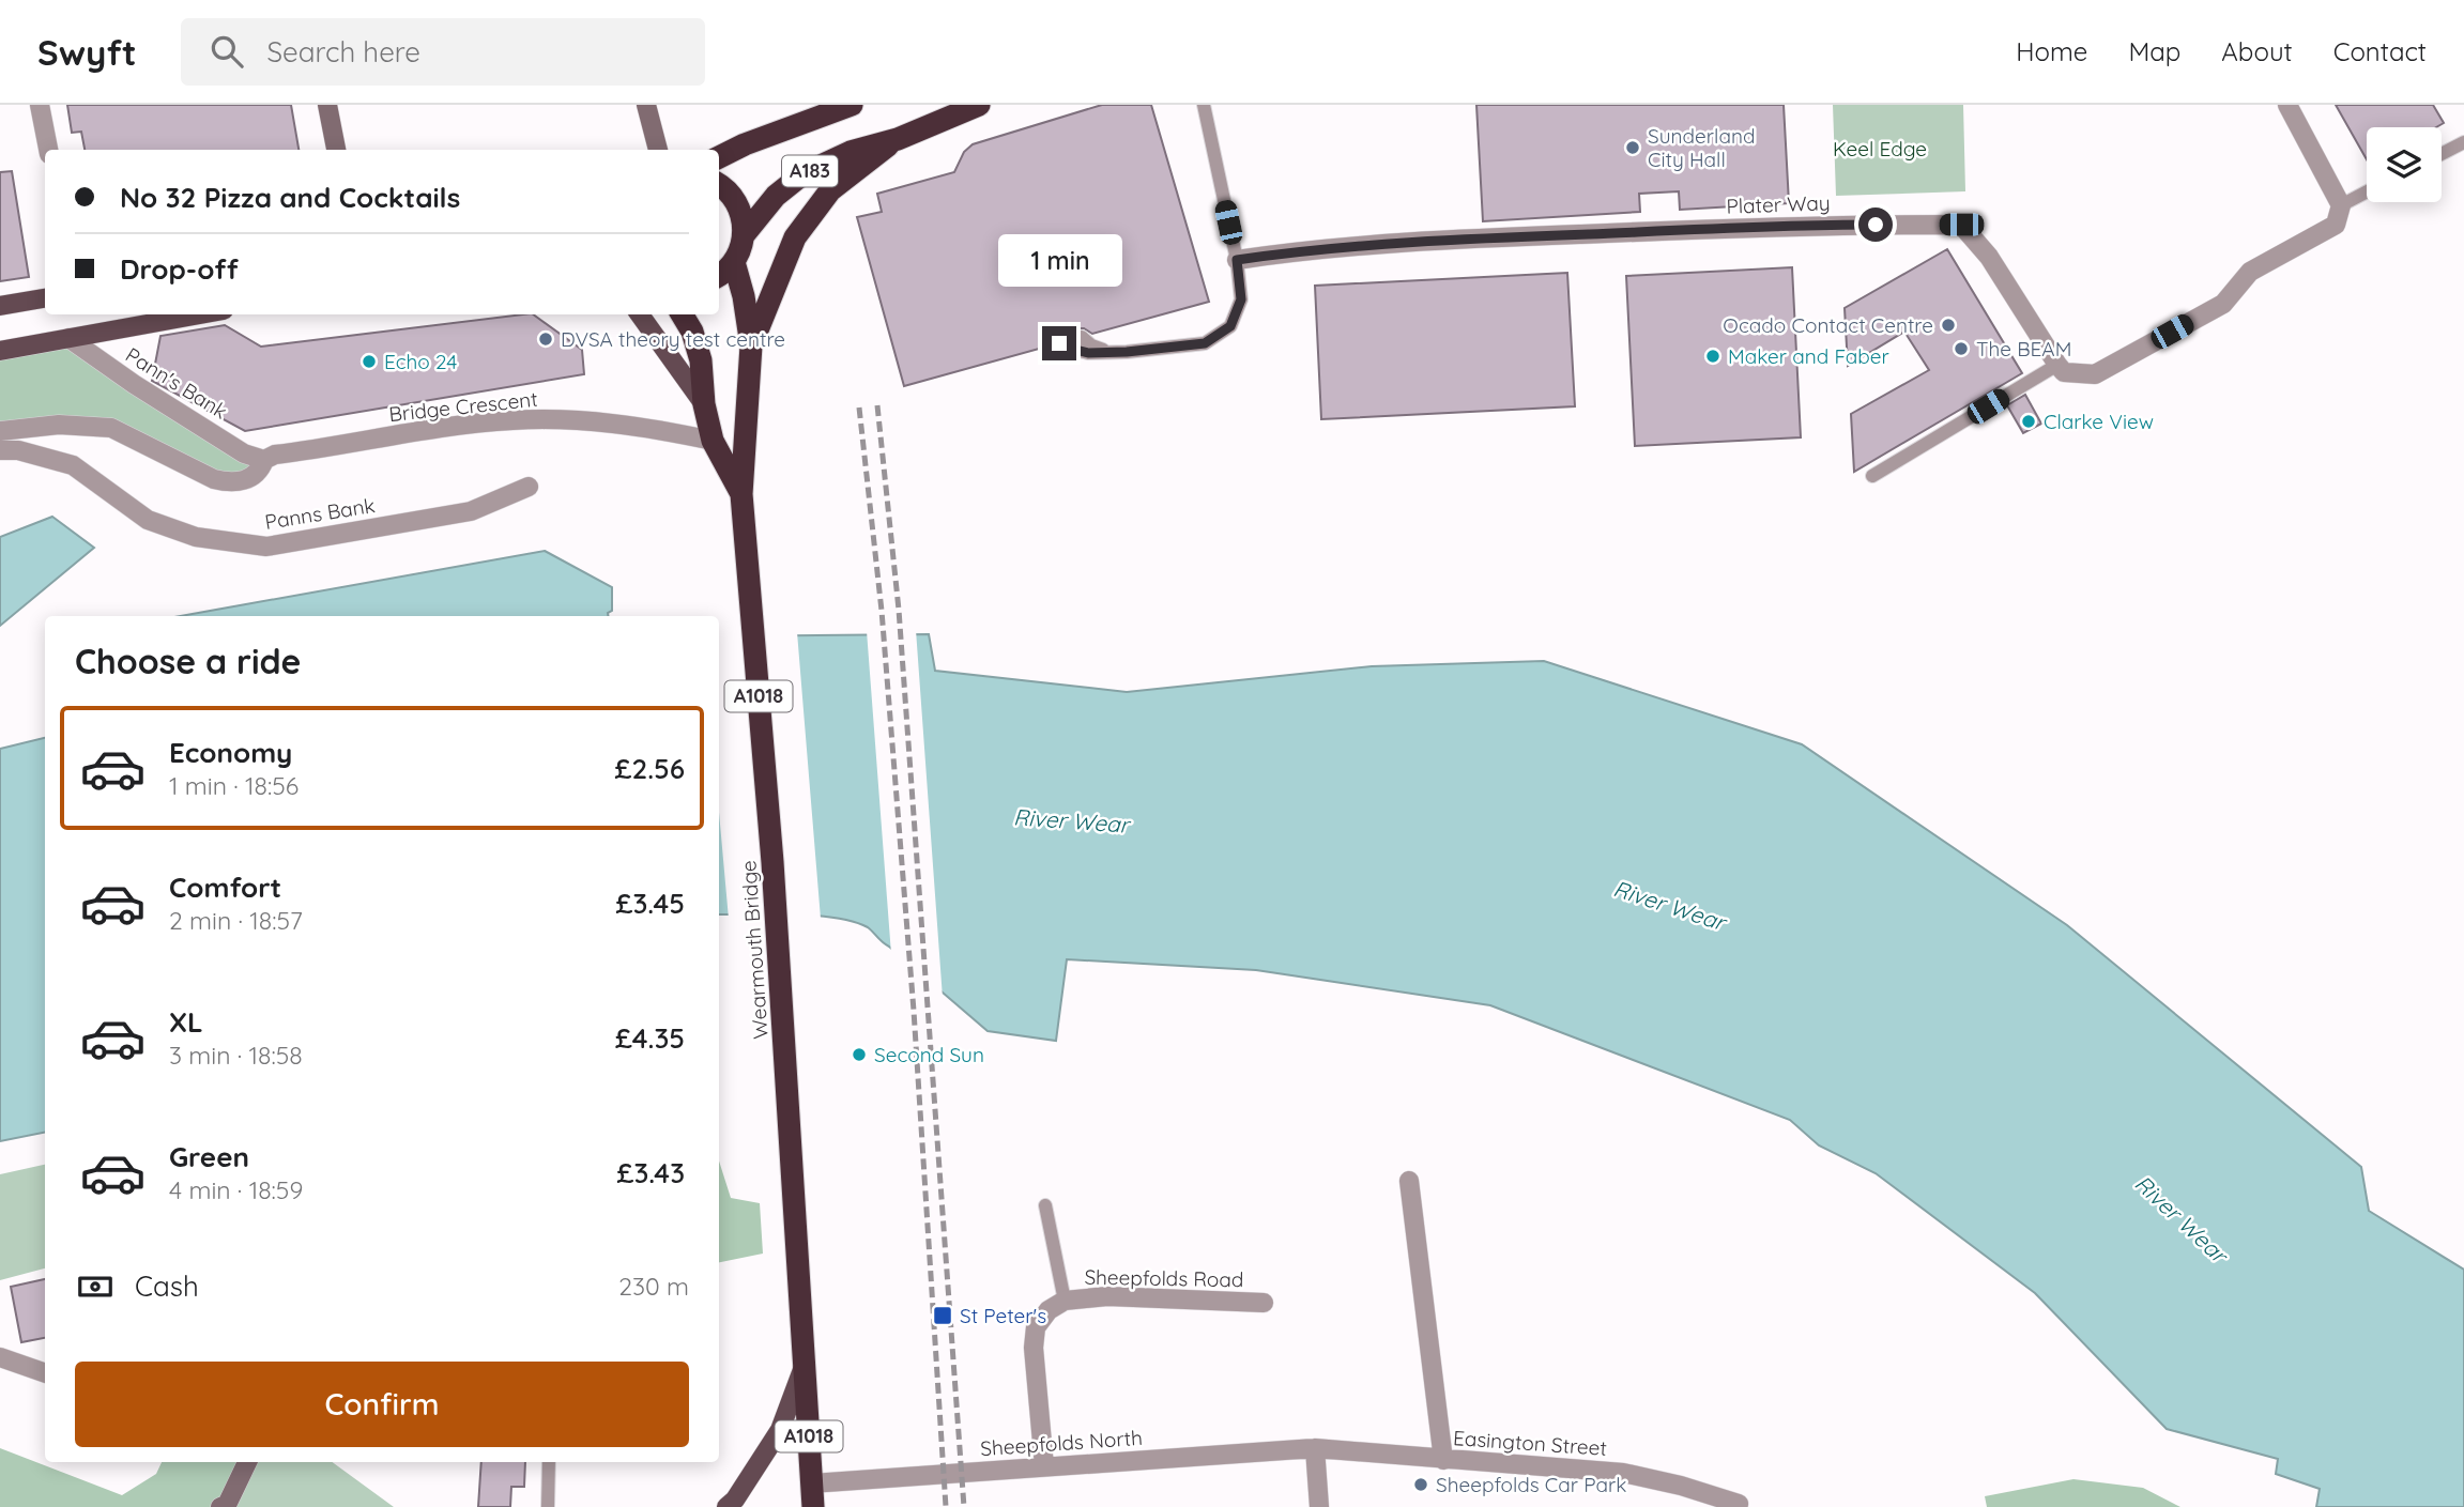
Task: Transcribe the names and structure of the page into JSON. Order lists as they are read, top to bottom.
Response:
{
  "streets": {
    "highway": ["A183", "A1018", "Wearmouth Bridge"],
    "street": [
      "Plater Way",
      "Pann's Bank",
      "Bridge Crescent",
      "Panns Bank",
      "Sheepfolds Road",
      "Sheepfolds North",
      "Easington Street"
    ]
  },
  "crossings": [
    ["A183", "A1018"],
    ["Pann's Bank", "Bridge Crescent"],
    ["Bridge Crescent", "A1018"],
    ["A1018", "Wearmouth Bridge"],
    ["A1018", "Sheepfolds North"],
    ["Sheepfolds Road", "Sheepfolds North"],
    ["Sheepfolds North", "Easington Street"]
  ],
  "water": ["River Wear"],
  "parks": ["Keel Edge"],
  "places": {
    "other": [
      "Sunderland City Hall",
      "Ocado Contact Centre",
      "DVSA theory test centre",
      "The BEAM",
      "Maker and Faber",
      "Echo 24",
      "Clarke View",
      "Second Sun",
      "Sheepfolds Car Park"
    ],
    "transit": ["St Peter's"]
  },
  "page": {
    "header": "Swyft",
    "search": "Search here",
    "nav": [
      "Home",
      "Map",
      "About",
      "Contact"
    ],
    "banner": ["No 32 Pizza and Cocktails", "Drop-off"],
    "bubble": "1 min",
    "heading": "Choose a ride",
    "list": [
      {
        "name": "Economy",
        "note": "1 min · 18:56",
        "value": "£2.56"
      },
      {
        "name": "Comfort",
        "note": "2 min · 18:57",
        "value": "£3.45"
      },
      {
        "name": "XL",
        "note": "3 min · 18:58",
        "value": "£4.35"
      },
      {
        "name": "Green",
        "note": "4 min · 18:59",
        "value": "£3.43"
      }
    ],
    "pay": ["Cash", "230 m"],
    "buttons": "Confirm"
  }
}
